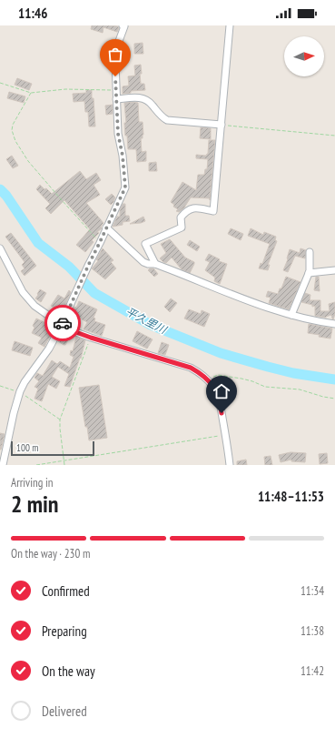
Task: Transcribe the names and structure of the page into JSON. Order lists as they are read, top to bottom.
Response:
{
  "water": ["平久里川"],
  "scale_bar": "100 m",
  "north": "right",
  "page": {
    "status": "11:46",
    "scale": "100 m",
    "heading": ["2 min", "Arriving in", "11:48–11:53"],
    "bar": "On the way · 230 m",
    "list": [
      ["Confirmed", "11:34"],
      ["Preparing", "11:38"],
      ["On the way", "11:42"],
      "Delivered"
    ]
  }
}
